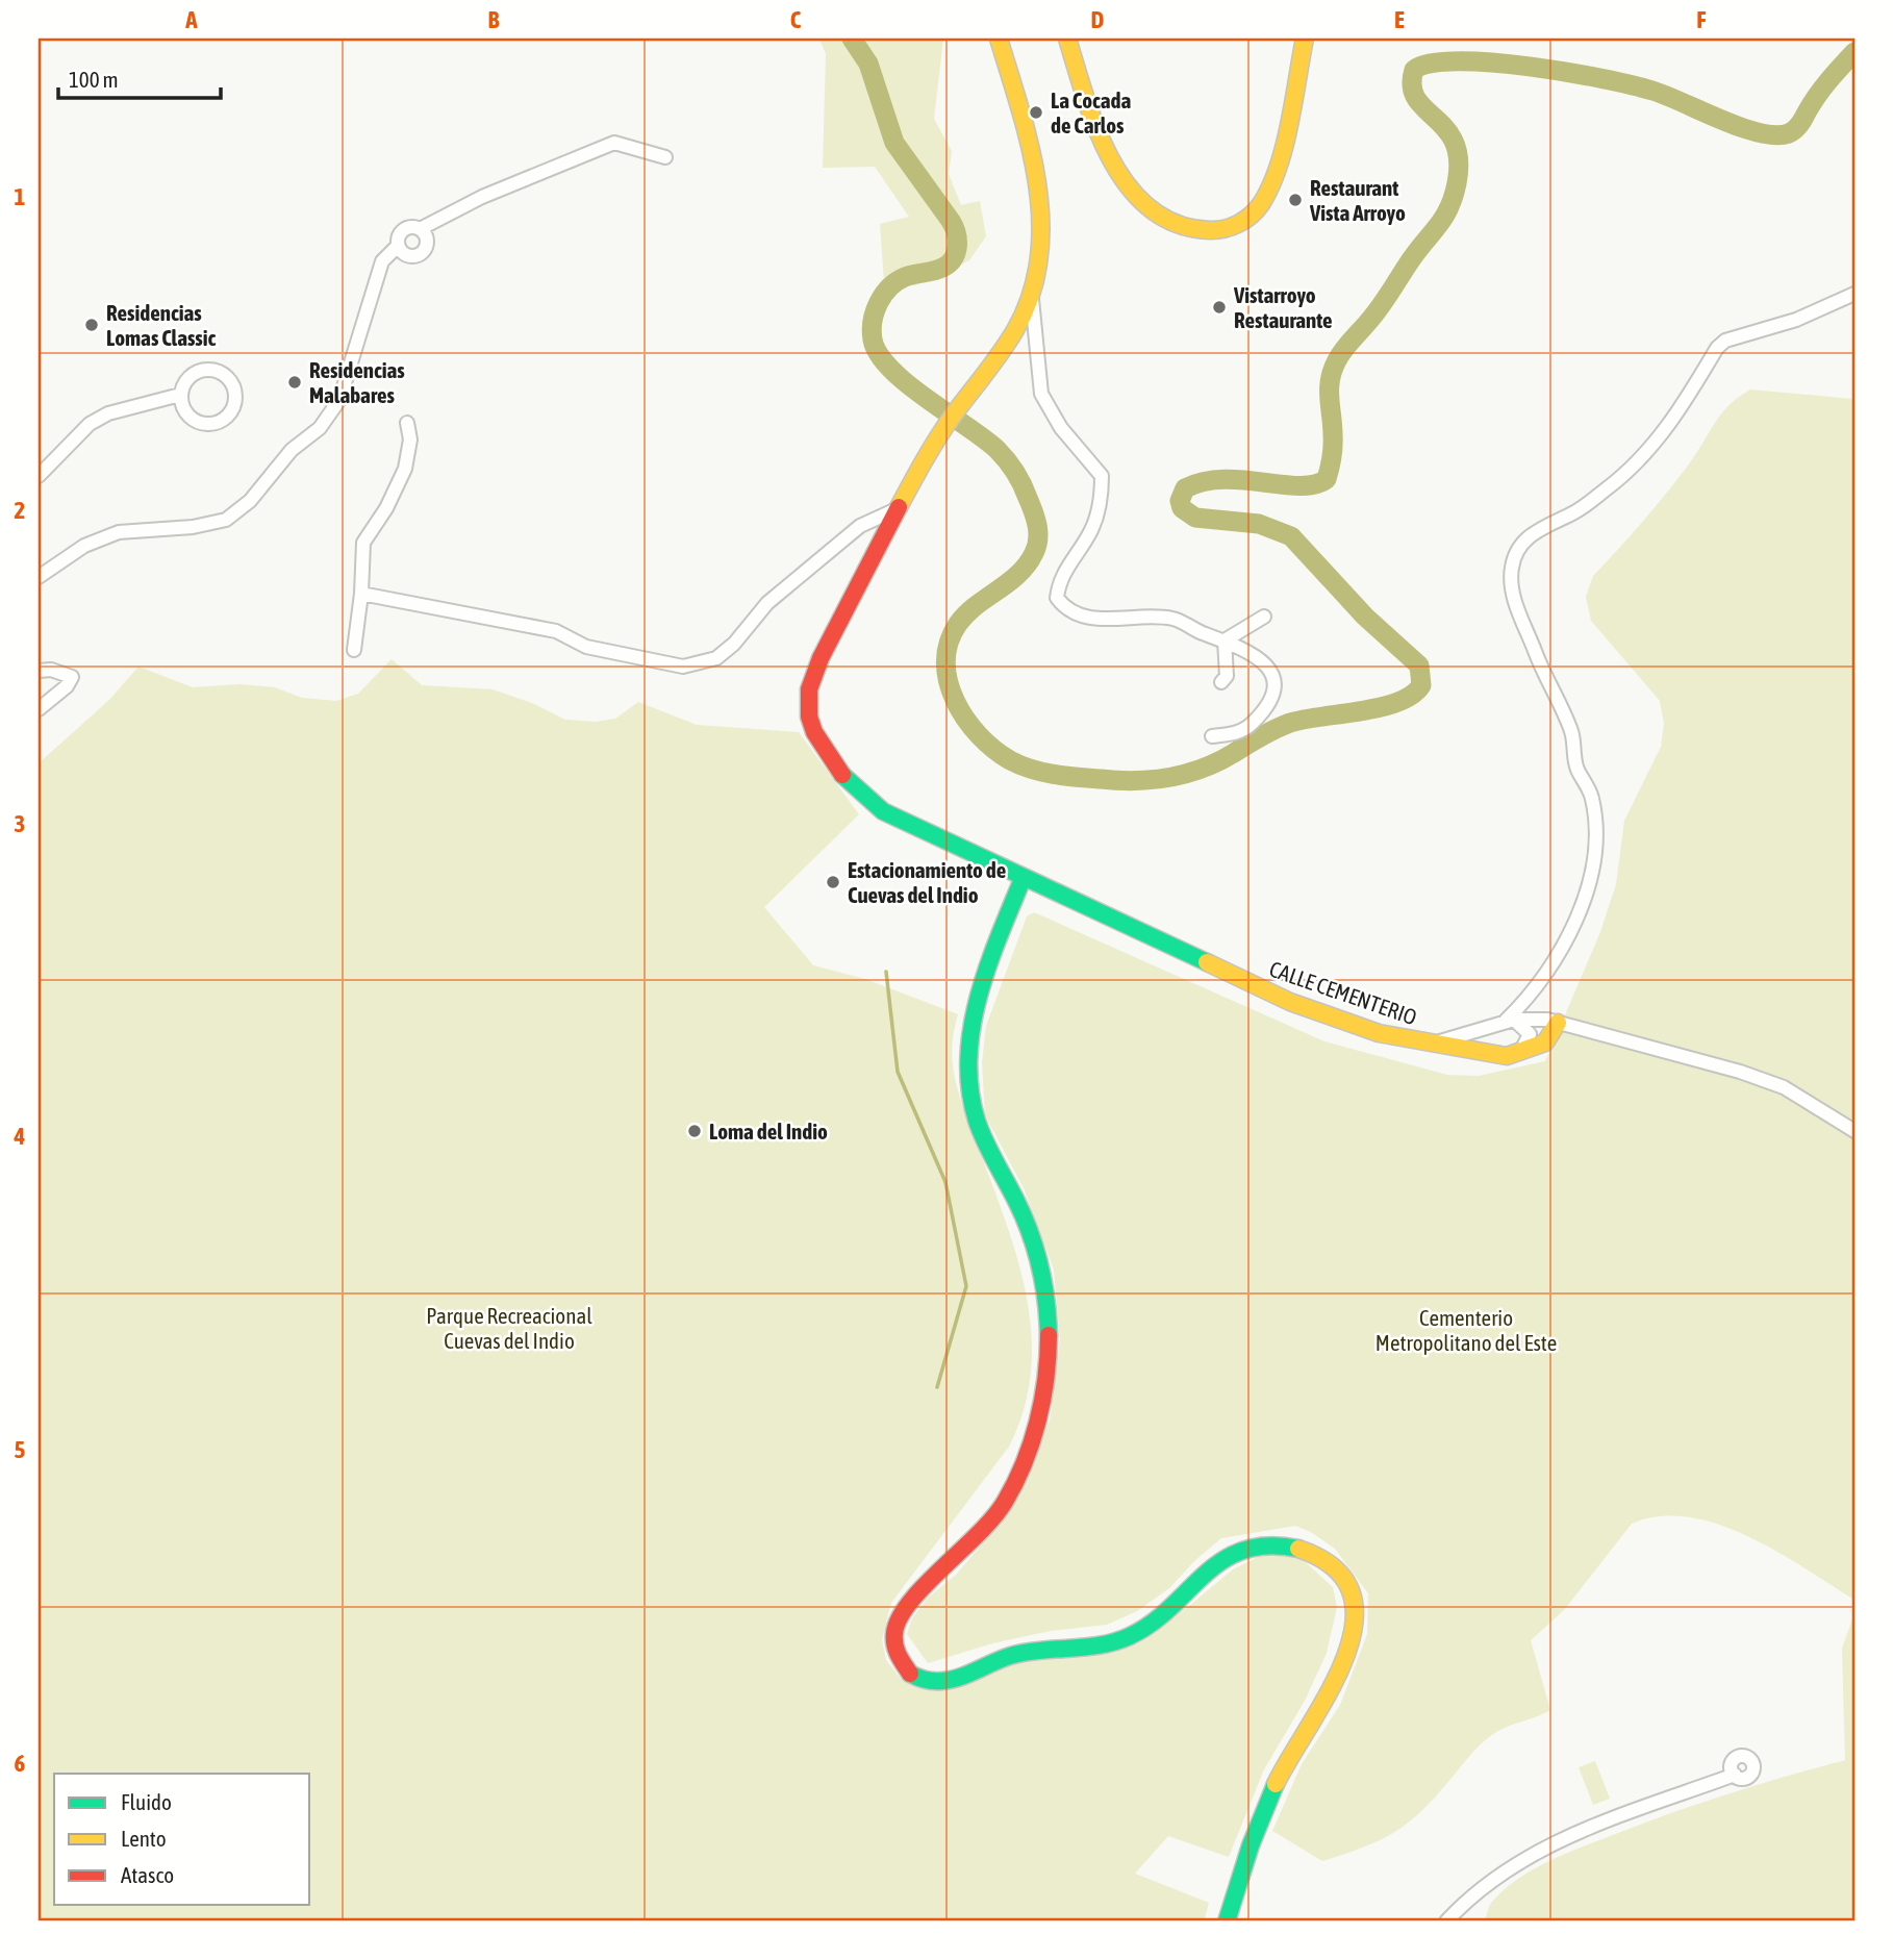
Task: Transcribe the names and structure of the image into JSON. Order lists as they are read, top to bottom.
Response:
{
  "streets": {
    "street": ["CALLE CEMENTERIO"]
  },
  "parks": ["Parque Recreacional Cuevas del Indio", "Cementerio Metropolitano del Este"],
  "places": [
    "La Cocada de Carlos",
    "Restaurant Vista Arroyo",
    "Vistarroyo Restaurante",
    "Residencias Lomas Classic",
    "Residencias Malabares",
    "Estacionamiento de Cuevas del Indio",
    "Loma del Indio"
  ],
  "legend": ["Fluido", "Lento", "Atasco"],
  "scale_bar": "100 m",
  "grid": {
    "columns": [
      "A",
      "B",
      "C",
      "D",
      "E",
      "F"
    ],
    "rows": [
      "1",
      "2",
      "3",
      "4",
      "5",
      "6"
    ]
  }
}
